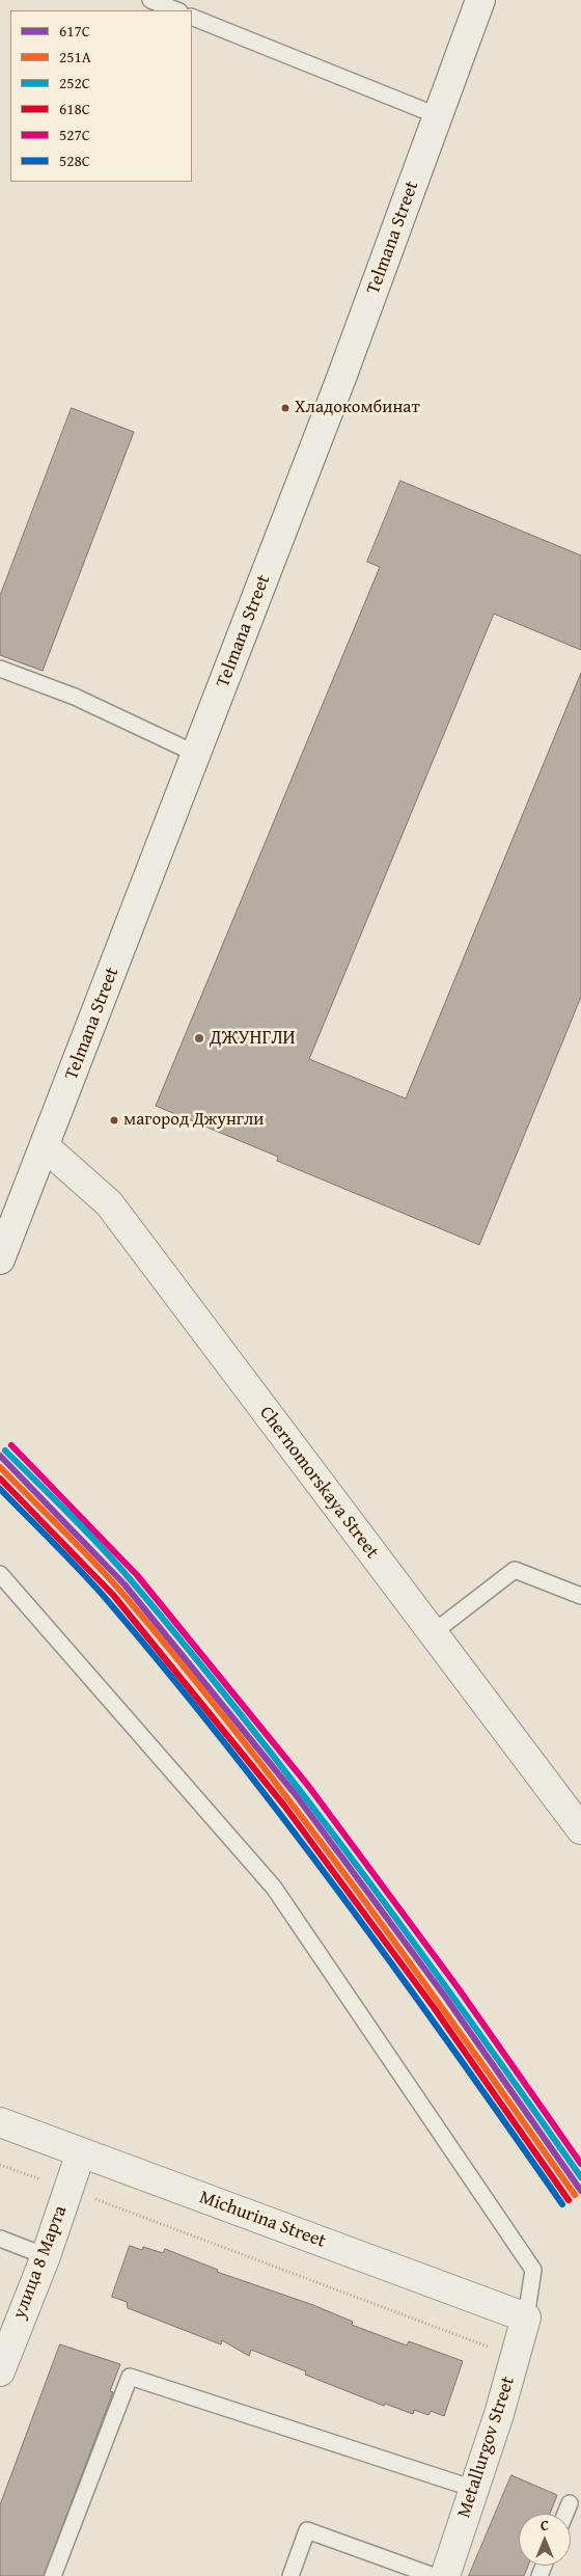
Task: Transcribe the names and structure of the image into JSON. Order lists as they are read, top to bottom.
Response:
{
  "streets": {
    "street": [
      "Telmana Street",
      "Chernomorskaya Street",
      "Michurina Street",
      "улица 8 Марта",
      "Metallurgov Street"
    ]
  },
  "crossings": [
    ["Telmana Street", "Chernomorskaya Street"],
    ["Michurina Street", "улица 8 Марта"],
    ["Michurina Street", "Metallurgov Street"]
  ],
  "places": ["Хладокомбинат", "ДЖУНГЛИ", "магород Джунгли"],
  "lines": [
    "transit line 527С",
    "transit line 252С",
    "transit line 617C",
    "transit line 251А",
    "transit line 618С",
    "transit line 528С"
  ],
  "legend": [
    "617C",
    "251А",
    "252С",
    "618С",
    "527С",
    "528С"
  ],
  "north": "top"
}
